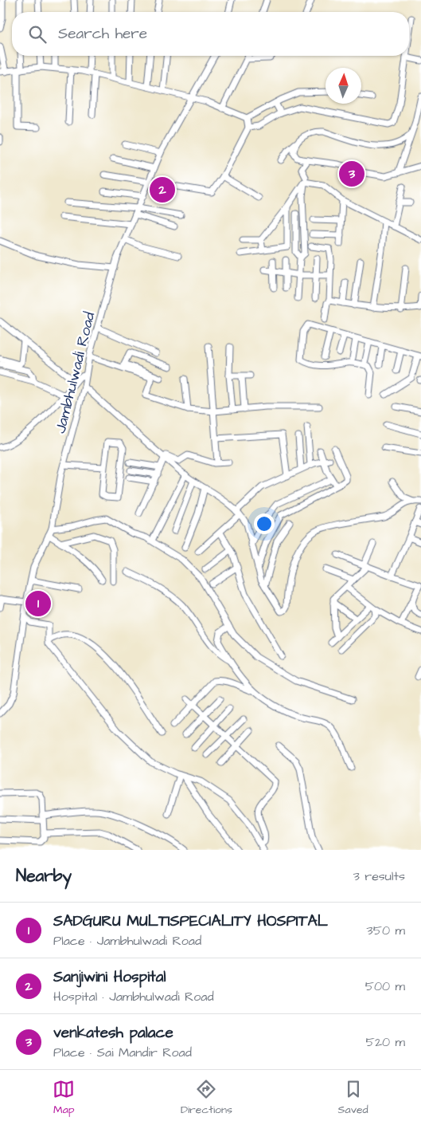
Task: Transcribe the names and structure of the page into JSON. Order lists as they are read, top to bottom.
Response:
{
  "streets": {
    "street": ["Jambhulwadi Road"]
  },
  "north": "top",
  "page": {
    "search": "Search here",
    "pins": ["3", "2", "1"],
    "heading": ["Nearby", "3 results"],
    "list": [
      {
        "mark": "1",
        "name": "SADGURU MULTISPECIALITY HOSPITAL",
        "note": "Place · Jambhulwadi Road",
        "value": "350 m"
      },
      {
        "mark": "2",
        "name": "Sanjiwini Hospital",
        "note": "Hospital · Jambhulwadi Road",
        "value": "500 m"
      },
      {
        "mark": "3",
        "name": "venkatesh palace",
        "note": "Place · Sai Mandir Road",
        "value": "520 m"
      }
    ],
    "nav": ["Map", "Directions", "Saved"]
  }
}
